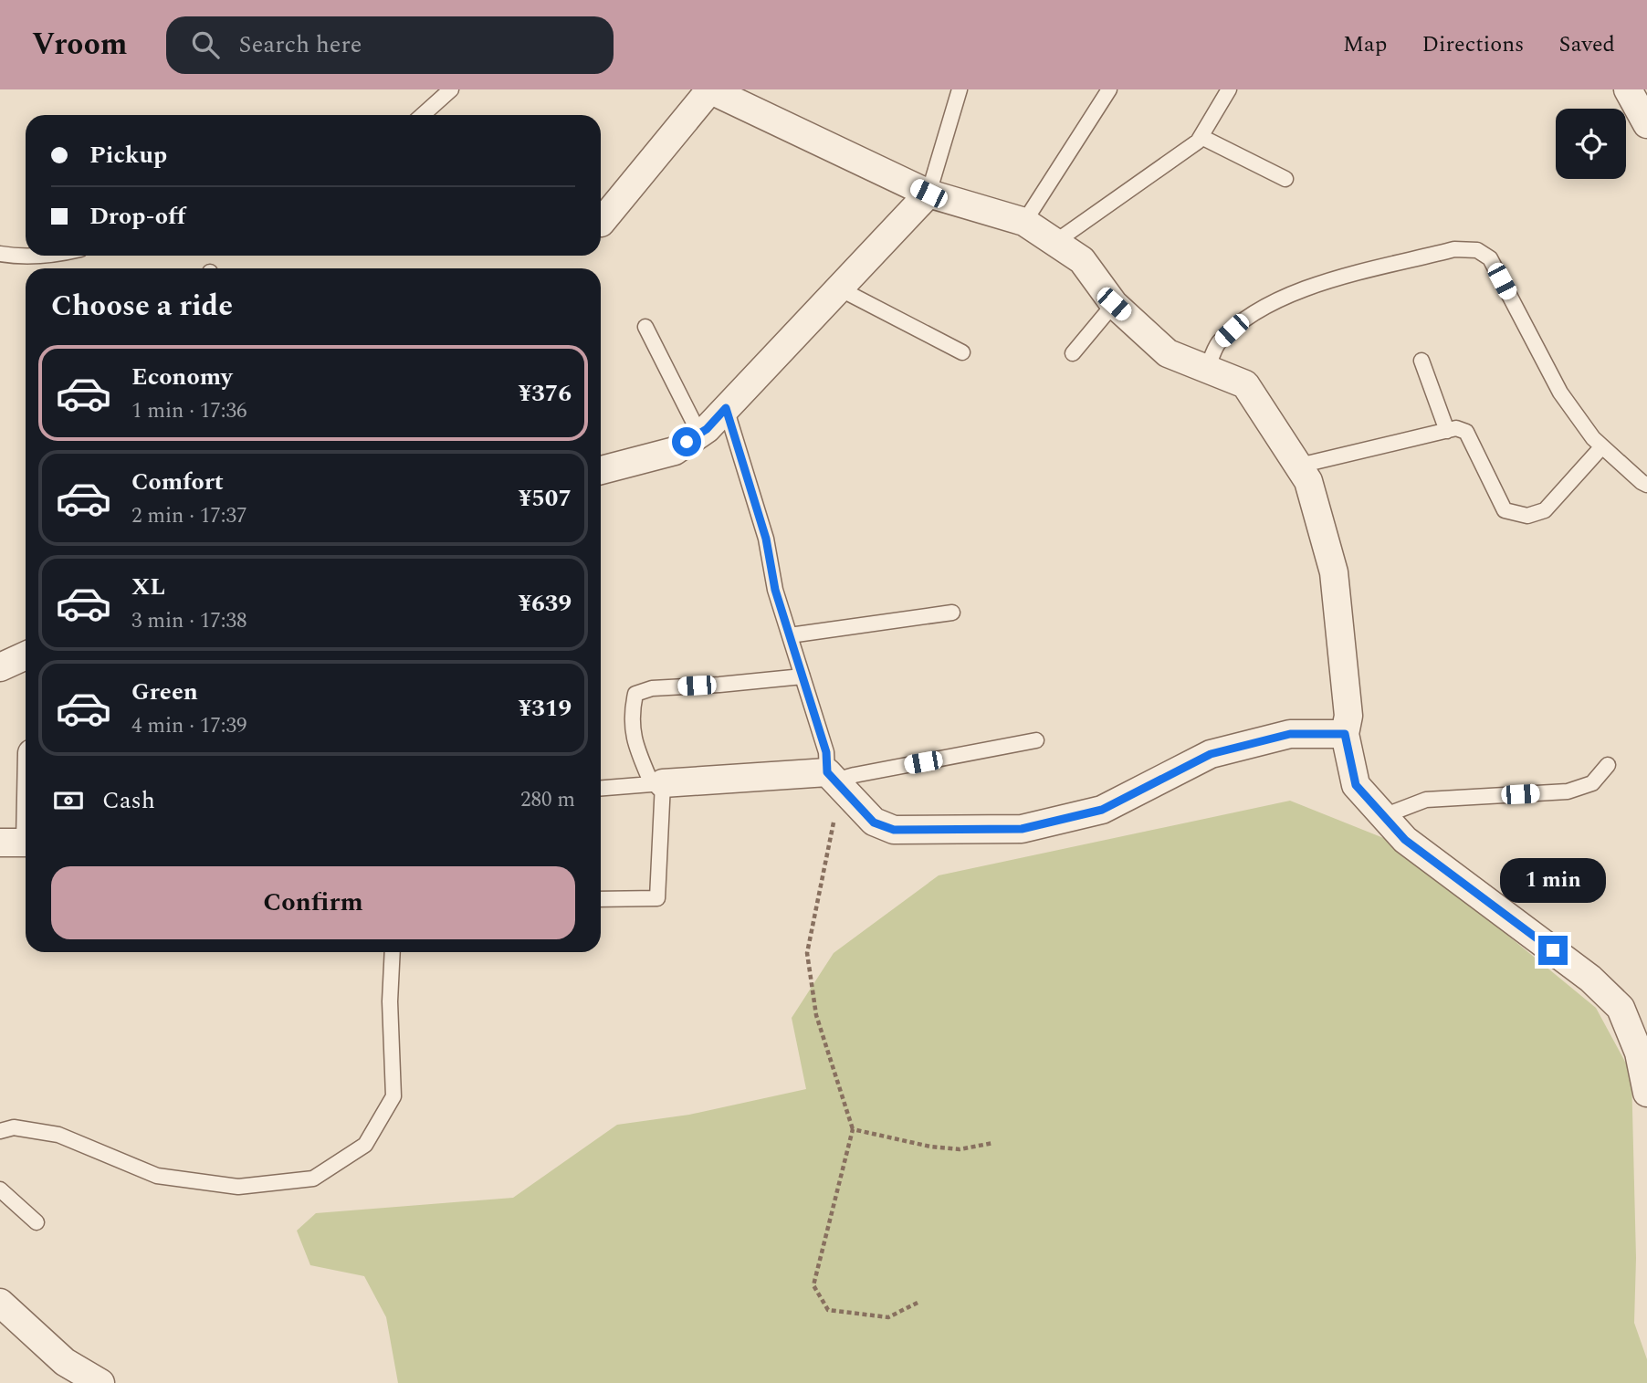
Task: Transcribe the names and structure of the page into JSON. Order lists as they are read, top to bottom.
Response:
{
  "page": {
    "header": "Vroom",
    "search": "Search here",
    "nav": ["Map", "Directions", "Saved"],
    "banner": ["Pickup", "Drop-off"],
    "heading": "Choose a ride",
    "list": [
      {
        "name": "Economy",
        "note": "1 min · 17:36",
        "value": "¥376"
      },
      {
        "name": "Comfort",
        "note": "2 min · 17:37",
        "value": "¥507"
      },
      {
        "name": "XL",
        "note": "3 min · 17:38",
        "value": "¥639"
      },
      {
        "name": "Green",
        "note": "4 min · 17:39",
        "value": "¥319"
      }
    ],
    "pay": ["Cash", "280 m"],
    "buttons": "Confirm",
    "bubble": "1 min"
  }
}
